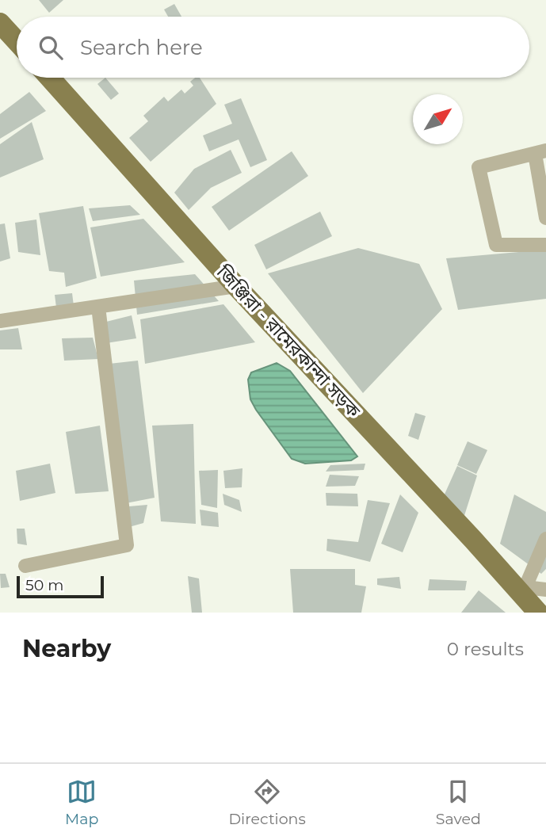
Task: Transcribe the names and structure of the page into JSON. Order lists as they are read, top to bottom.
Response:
{
  "streets": {
    "main road": ["জিঞ্জিরা - রামেরকান্দা সড়ক"]
  },
  "scale_bar": "50 m",
  "north": "top right",
  "page": {
    "search": "Search here",
    "scale": "50 m",
    "heading": ["Nearby", "0 results"],
    "nav": ["Map", "Directions", "Saved"]
  }
}
